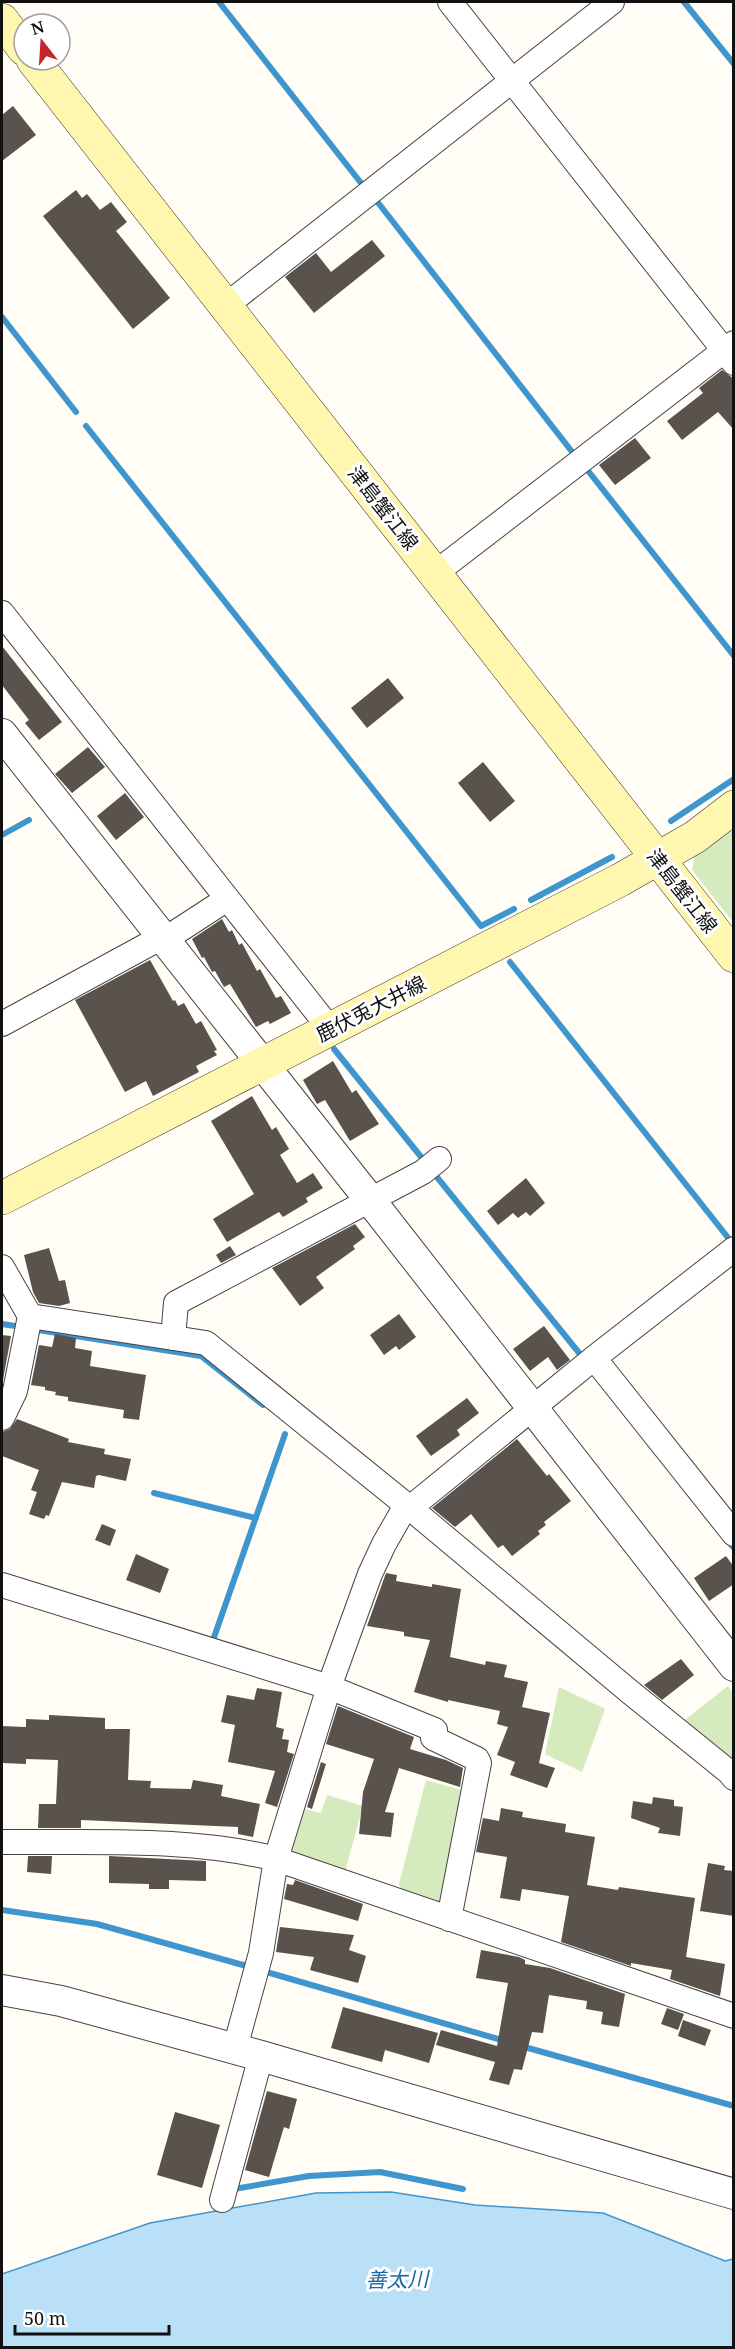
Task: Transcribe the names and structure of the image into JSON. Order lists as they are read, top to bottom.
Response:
{
  "streets": {
    "main road": ["津島蟹江線", "鹿伏兎大井線"]
  },
  "crossings": [
    ["津島蟹江線", "鹿伏兎大井線"]
  ],
  "water": ["善太川"],
  "scale_bar": "50 m",
  "north": "top"
}
